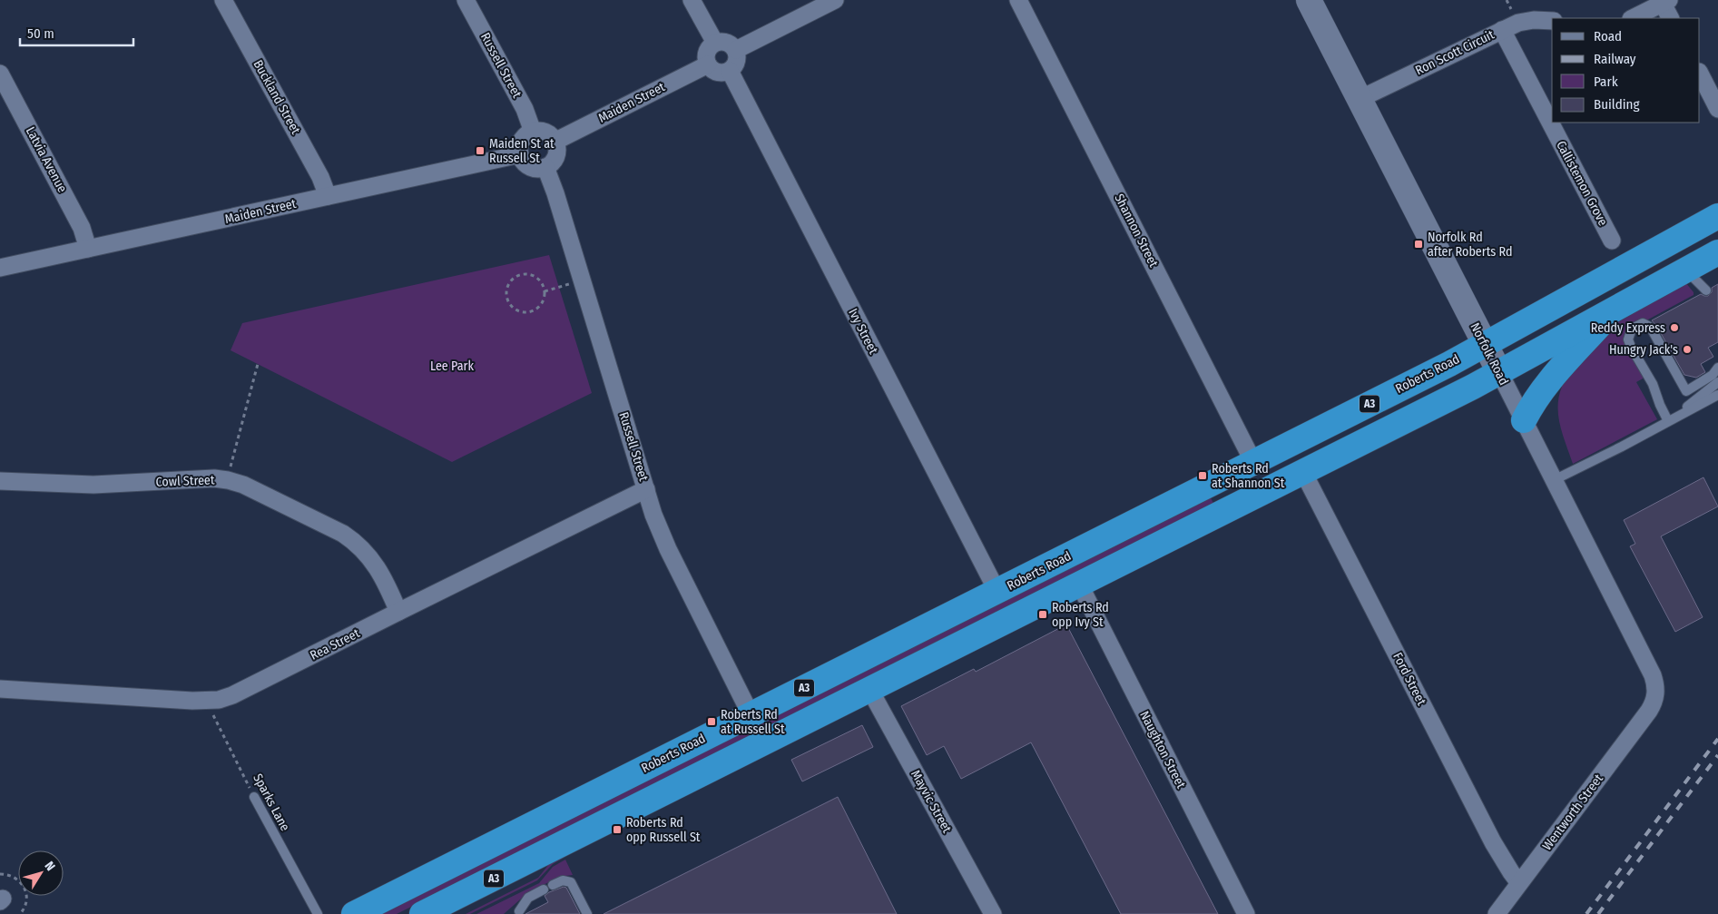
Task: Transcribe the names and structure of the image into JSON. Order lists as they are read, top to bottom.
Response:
{
  "streets": {
    "highway": ["Roberts Road", "A3"],
    "street": [
      "Ron Scott Circuit",
      "Russell Street",
      "Buckland Street",
      "Maiden Street",
      "Latvia Avenue",
      "Callistemon Grove",
      "Shannon Street",
      "Ivy Street",
      "Norfolk Road",
      "Cowl Street",
      "Rea Street",
      "Ford Street",
      "Naughton Street",
      "Mayvic Street",
      "Wentworth Street"
    ],
    "lane": ["Sparks Lane"]
  },
  "crossings": [
    ["Ron Scott Circuit", "Callistemon Grove"],
    ["Ron Scott Circuit", "Norfolk Road"],
    ["Russell Street", "Maiden Street"],
    ["Russell Street", "Roberts Road"],
    ["Russell Street", "Rea Street"],
    ["Buckland Street", "Maiden Street"],
    ["Maiden Street", "Latvia Avenue"],
    ["Maiden Street", "Ivy Street"],
    ["Shannon Street", "Roberts Road"],
    ["Ivy Street", "Roberts Road"],
    ["Norfolk Road", "Roberts Road"],
    ["Norfolk Road", "A3"],
    ["Norfolk Road", "Wentworth Street"],
    ["A3", "Ford Street"],
    ["A3", "Naughton Street"],
    ["A3", "Mayvic Street"],
    ["Cowl Street", "Rea Street"],
    ["Rea Street", "Sparks Lane"],
    ["Ford Street", "Wentworth Street"]
  ],
  "parks": ["Lee Park"],
  "places": {
    "transit": [
      "Maiden St at Russell St",
      "Norfolk Rd after Roberts Rd",
      "Roberts Rd at Shannon St",
      "Roberts Rd opp Ivy St",
      "Roberts Rd at Russell St",
      "Roberts Rd opp Russell St"
    ],
    "other": ["Reddy Express", "Hungry Jack's"]
  },
  "legend": [
    "Road",
    "Railway",
    "Park",
    "Building"
  ],
  "scale_bar": "50 m",
  "north": "top right"
}
